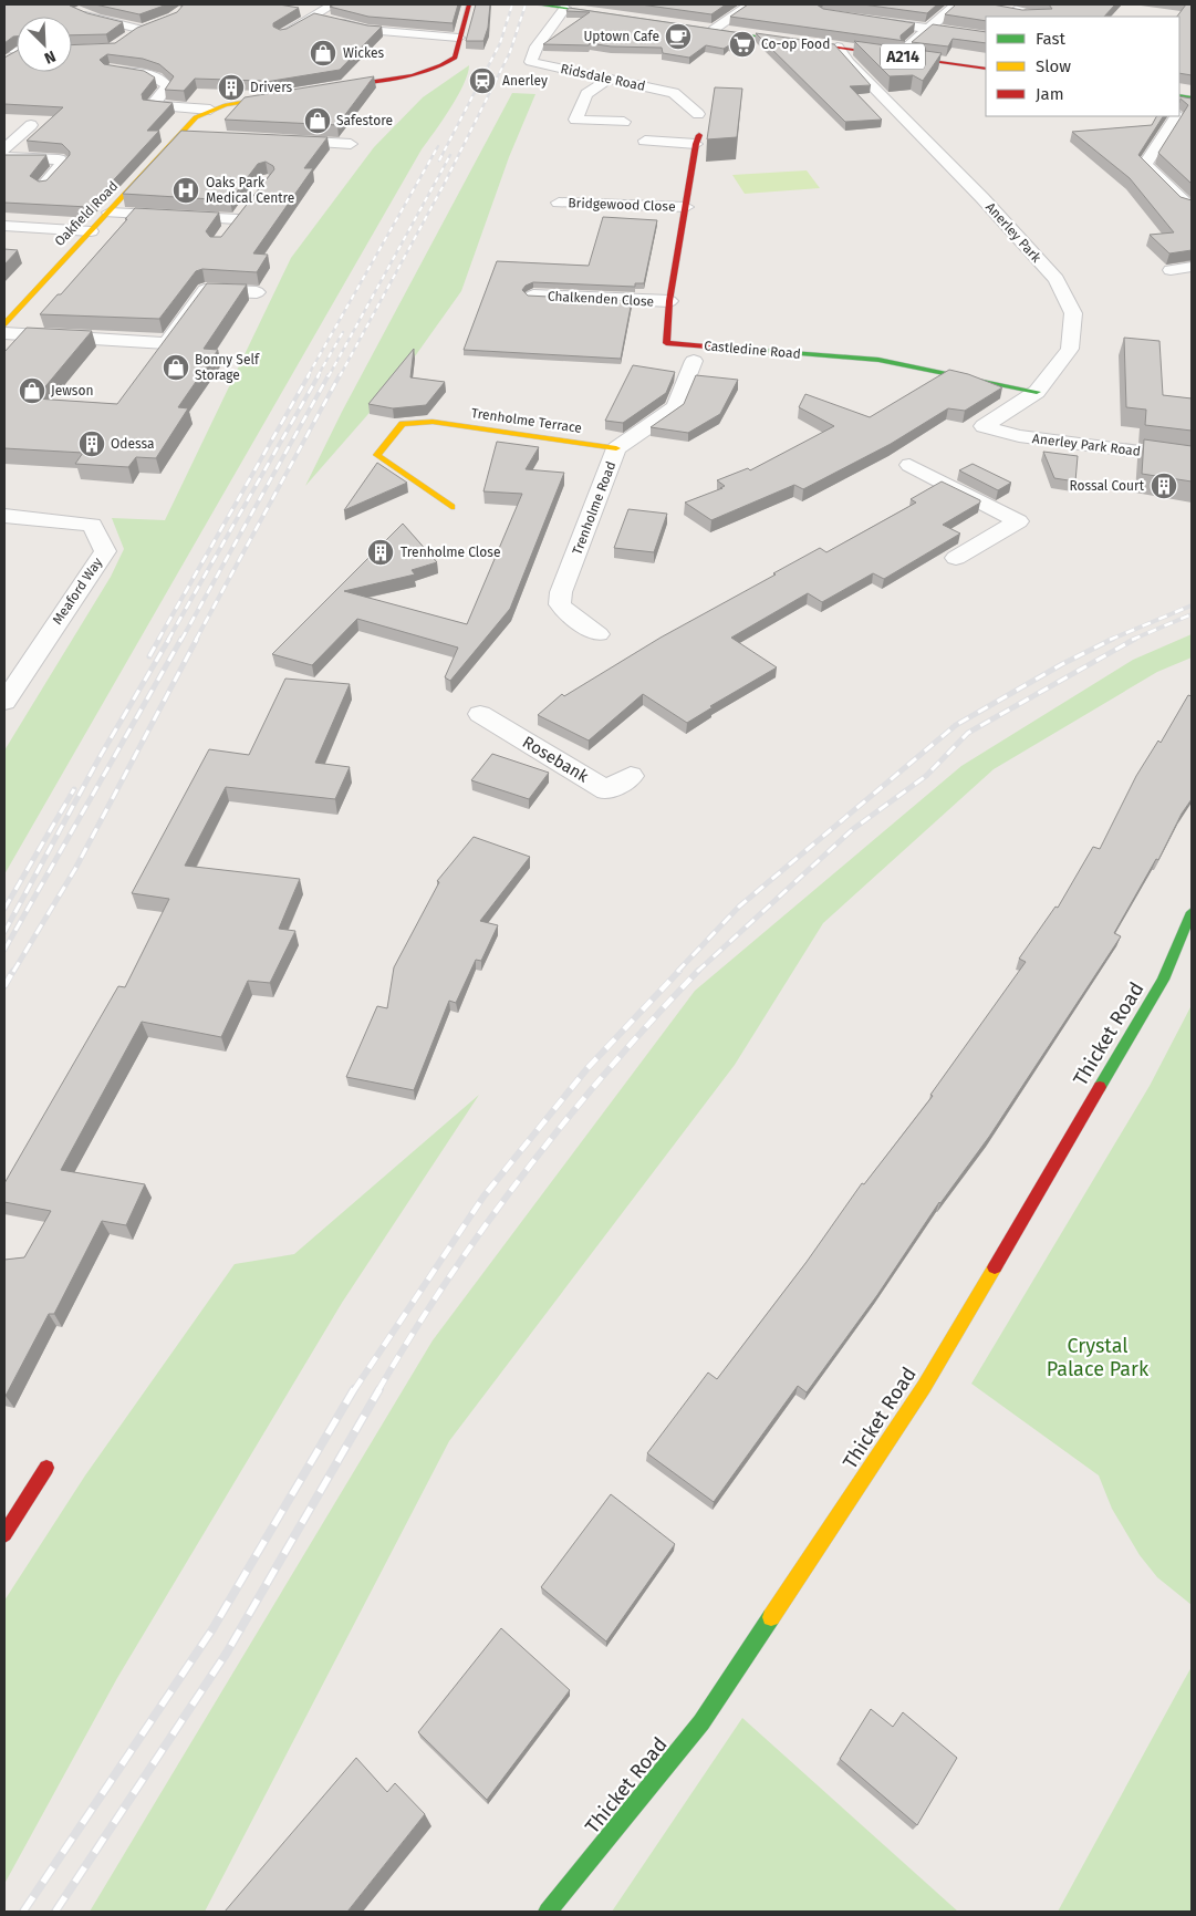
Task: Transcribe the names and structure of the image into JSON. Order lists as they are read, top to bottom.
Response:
{
  "streets": {
    "street": [
      "A214",
      "Ridsdale Road",
      "Bridgewood Close",
      "Oakfield Road",
      "Anerley Park",
      "Chalkenden Close",
      "Castledine Road",
      "Trenholme Terrace",
      "Anerley Park Road",
      "Trenholme Road",
      "Meaford Way",
      "Rosebank",
      "Thicket Road"
    ]
  },
  "crossings": [
    ["A214", "Ridsdale Road"],
    ["A214", "Anerley Park"],
    ["Bridgewood Close", "Castledine Road"],
    ["Anerley Park", "Castledine Road"],
    ["Anerley Park", "Anerley Park Road"],
    ["Chalkenden Close", "Castledine Road"],
    ["Trenholme Terrace", "Trenholme Road"]
  ],
  "parks": ["Crystal Palace Park"],
  "places": {
    "cafe": ["Uptown Cafe"],
    "supermarket": ["Co-op Food"],
    "shop": [
      "Wickes",
      "Safestore",
      "Bonny Self Storage",
      "Jewson"
    ],
    "station": ["Anerley"],
    "building": [
      "Drivers",
      "Odessa",
      "Rossal Court",
      "Trenholme Close"
    ],
    "hospital": ["Oaks Park Medical Centre"]
  },
  "legend": ["Fast", "Slow", "Jam"],
  "north": "bottom right"
}
